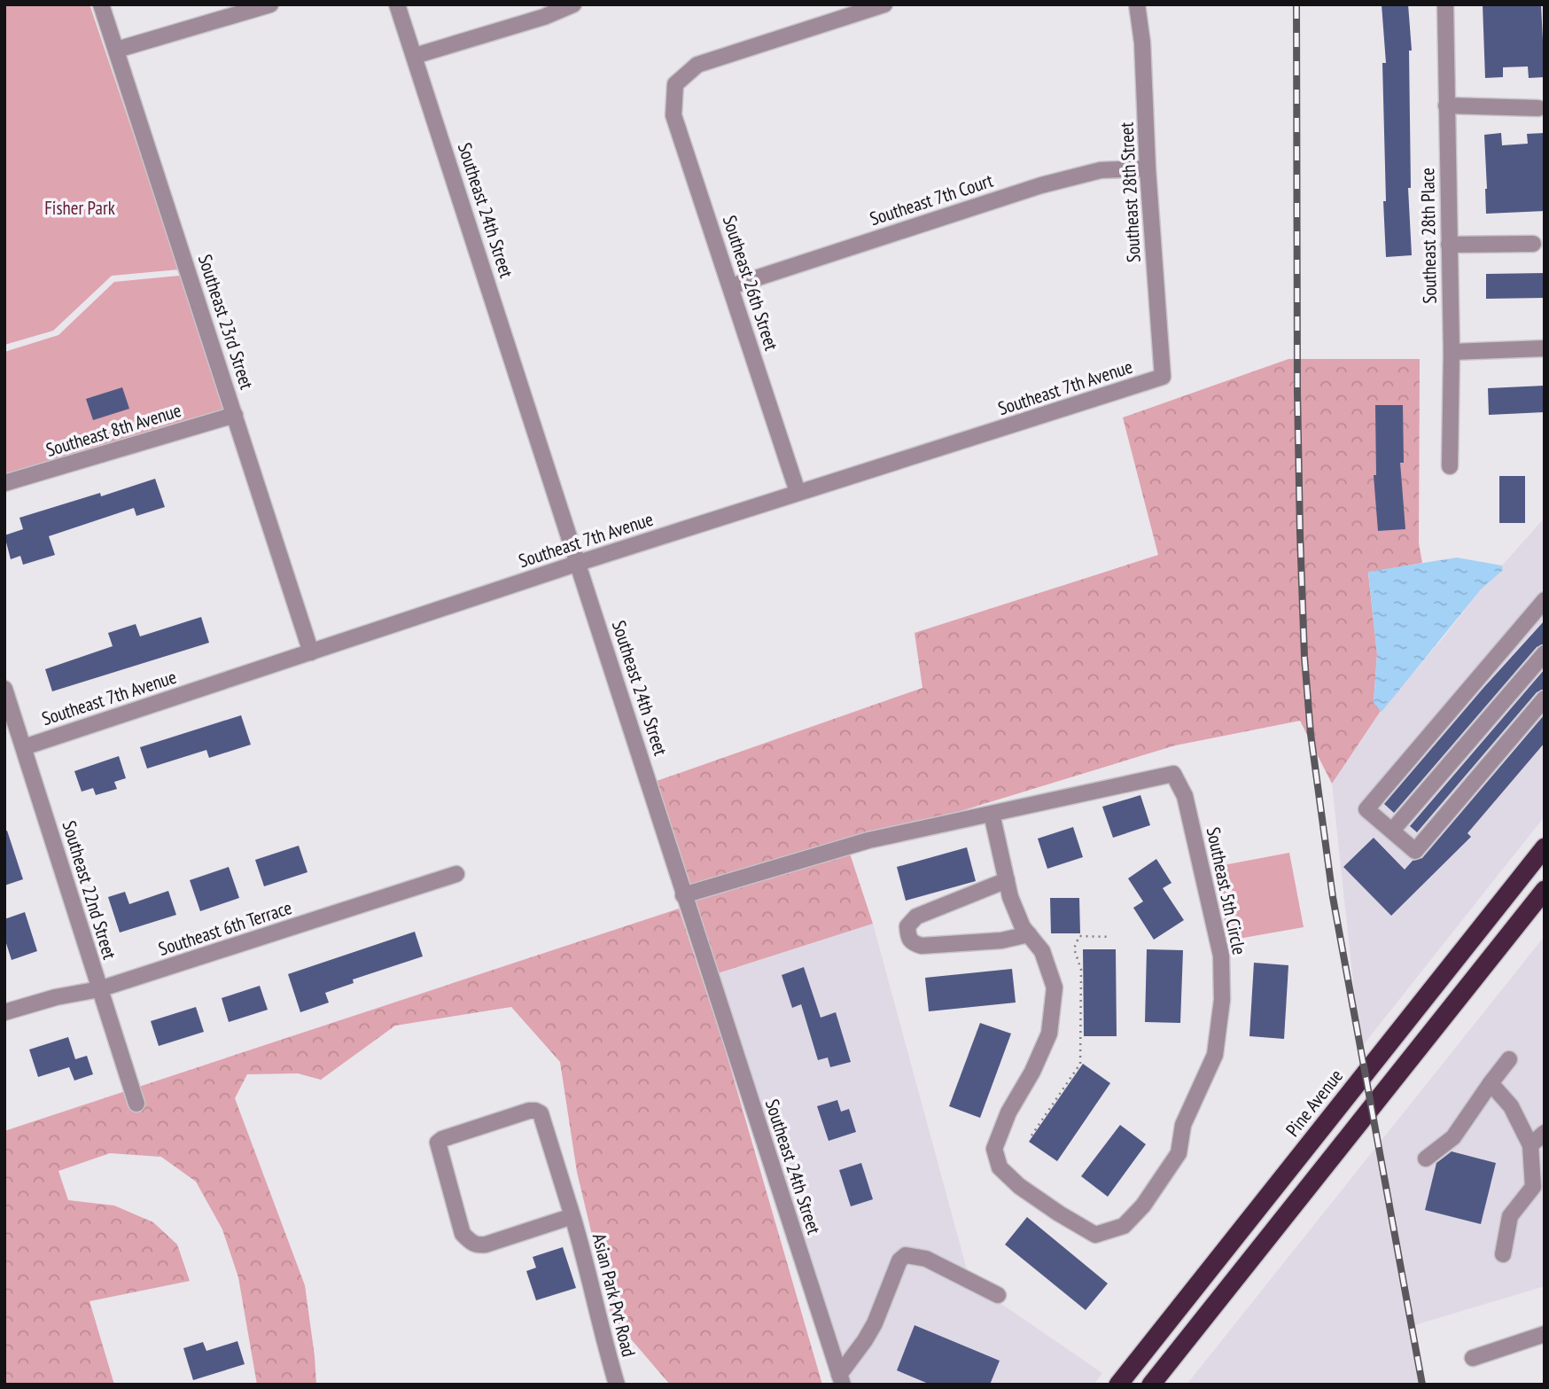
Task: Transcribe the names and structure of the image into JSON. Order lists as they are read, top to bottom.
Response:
{
  "streets": {
    "highway": ["Pine Avenue"],
    "street": [
      "Southeast 28th Street",
      "Southeast 7th Court",
      "Southeast 24th Street",
      "Southeast 28th Place",
      "Southeast 26th Street",
      "Southeast 23rd Street",
      "Southeast 7th Avenue",
      "Southeast 8th Avenue",
      "Southeast 22nd Street",
      "Southeast 5th Circle",
      "Southeast 6th Terrace",
      "Asian Park Pvt Road"
    ]
  },
  "crossings": [
    ["Southeast 28th Street", "Southeast 7th Court"],
    ["Southeast 28th Street", "Southeast 7th Avenue"],
    ["Southeast 7th Court", "Southeast 26th Street"],
    ["Southeast 24th Street", "Southeast 7th Avenue"],
    ["Southeast 24th Street", "Southeast 5th Circle"],
    ["Southeast 26th Street", "Southeast 7th Avenue"],
    ["Southeast 23rd Street", "Southeast 7th Avenue"],
    ["Southeast 23rd Street", "Southeast 8th Avenue"],
    ["Southeast 7th Avenue", "Southeast 22nd Street"],
    ["Southeast 22nd Street", "Southeast 6th Terrace"]
  ],
  "parks": ["Fisher Park"]
}
